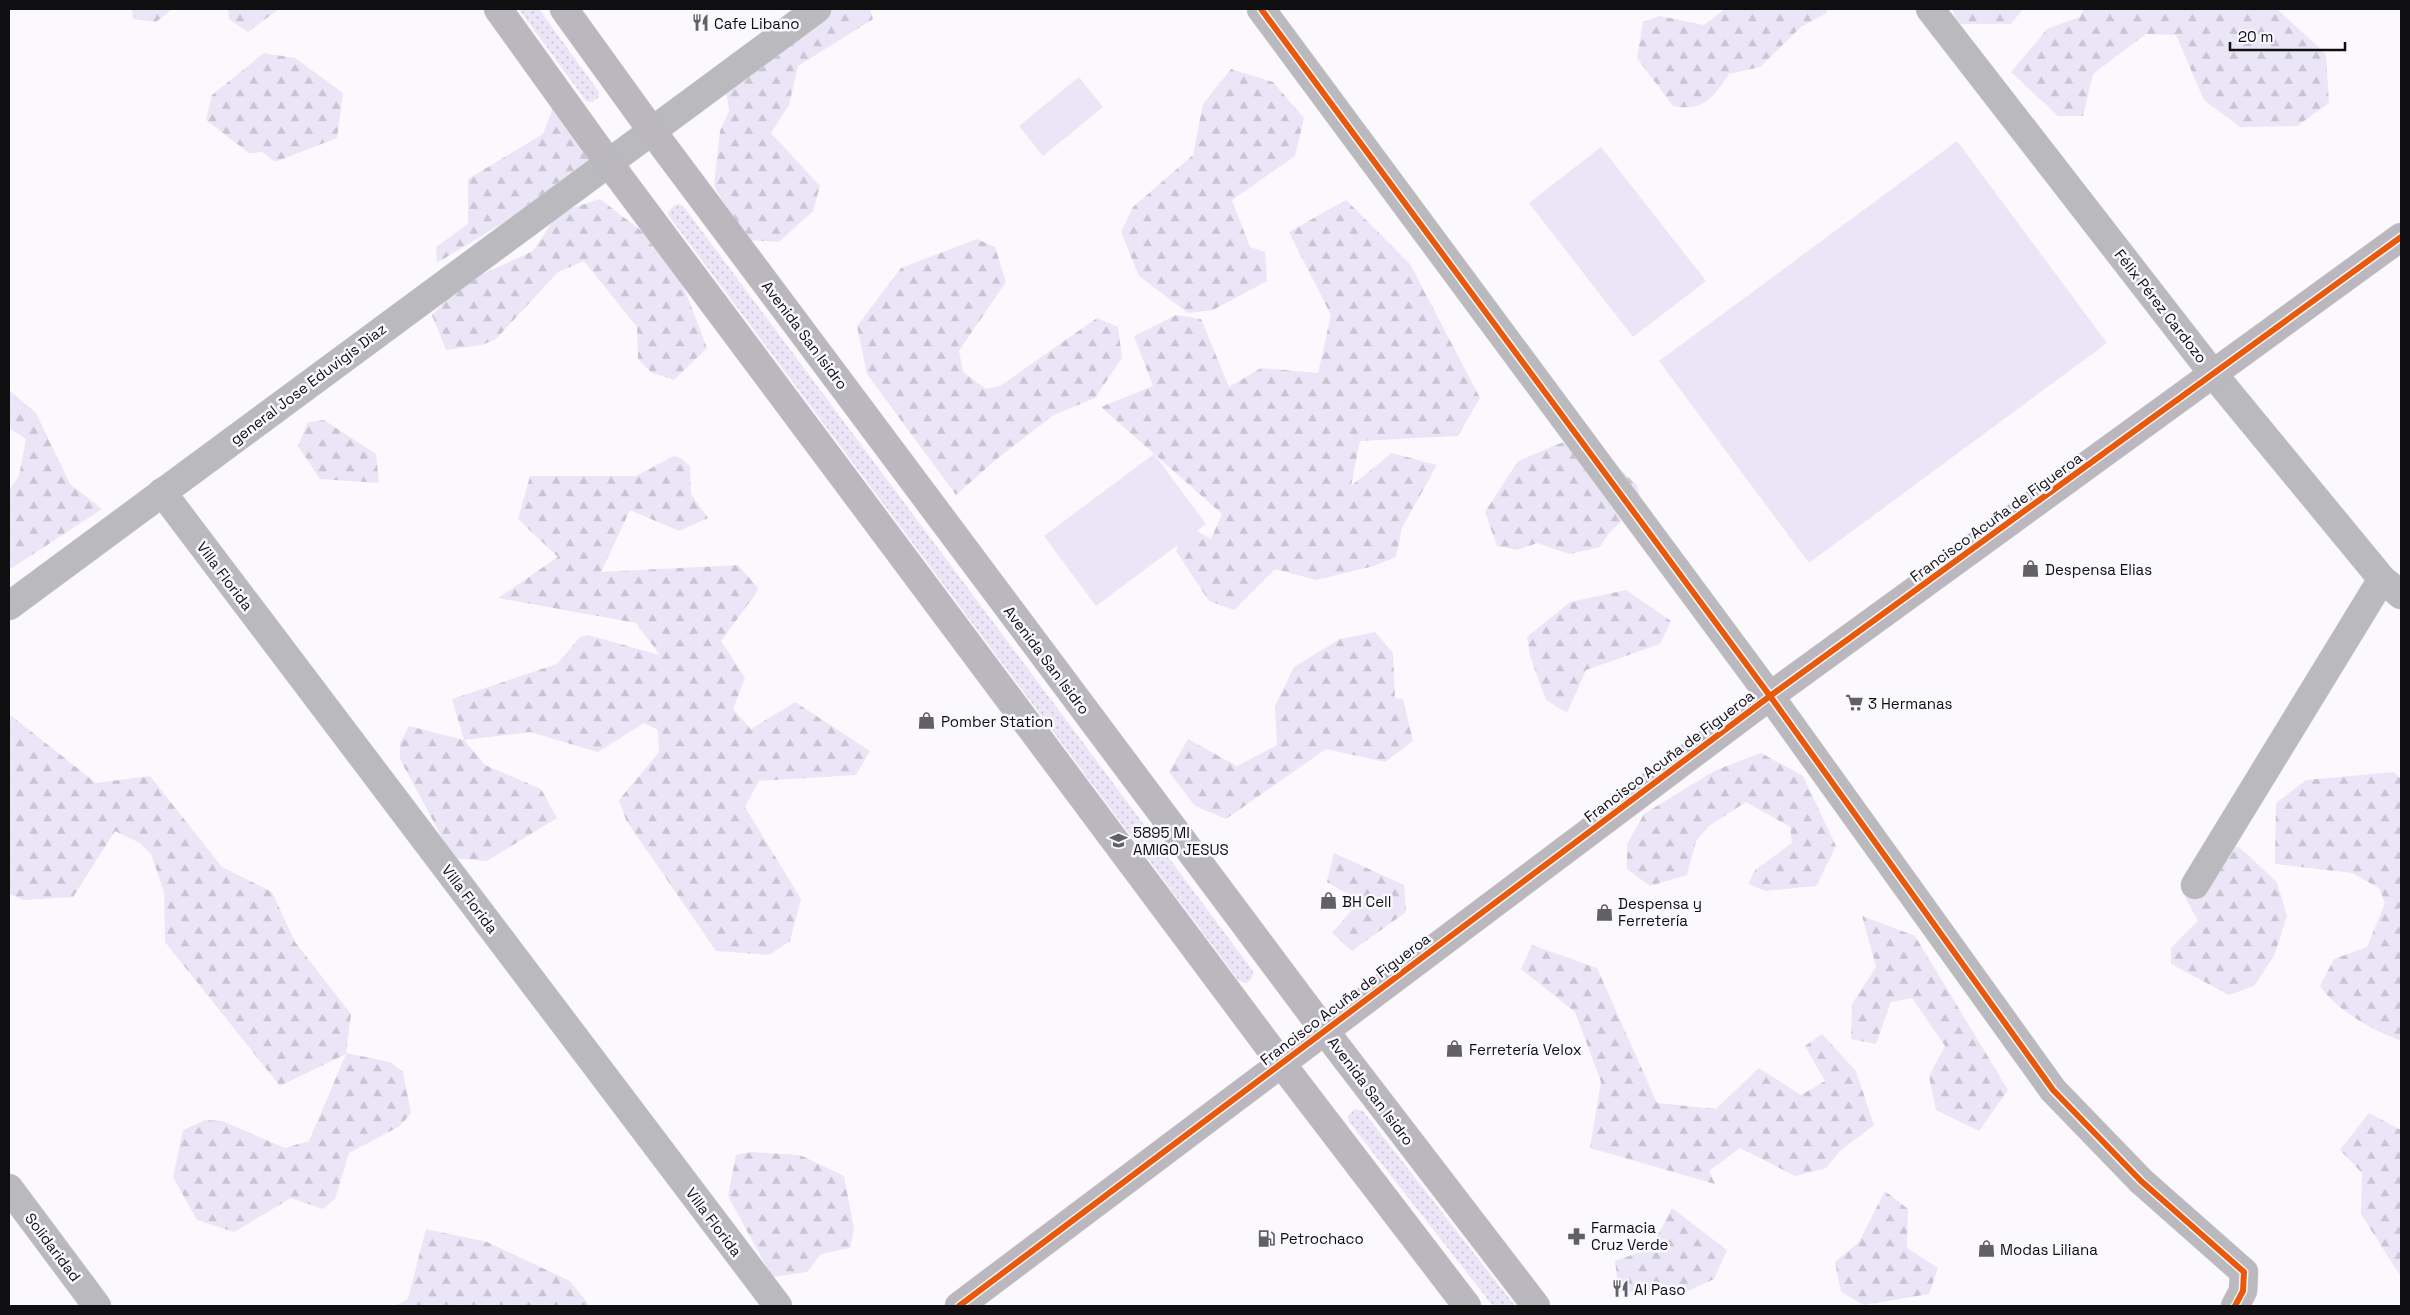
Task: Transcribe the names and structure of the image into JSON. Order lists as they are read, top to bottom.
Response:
{
  "streets": {
    "main road": ["Avenida San Isidro", "Francisco Acuña de Figueroa"],
    "street": [
      "Félix Pérez Cardozo",
      "general Jose Eduvigis Diaz",
      "Villa Florida",
      "Solidaridad"
    ]
  },
  "crossings": [
    ["Félix Pérez Cardozo", "Francisco Acuña de Figueroa"],
    ["Avenida San Isidro", "general Jose Eduvigis Diaz"],
    ["Avenida San Isidro", "Francisco Acuña de Figueroa"],
    ["general Jose Eduvigis Diaz", "Villa Florida"]
  ],
  "places": {
    "restaurant": ["Cafe Libano", "Al Paso"],
    "shop": [
      "Despensa Elias",
      "Pomber Station",
      "BH Cell",
      "Despensa y Ferretería",
      "Ferretería Velox",
      "Modas Liliana"
    ],
    "supermarket": ["3 Hermanas"],
    "school or university": ["5895 MI AMIGO JESUS"],
    "pharmacy": ["Farmacia Cruz Verde"],
    "fuel station": ["Petrochaco"]
  },
  "scale_bar": "20 m"
}
